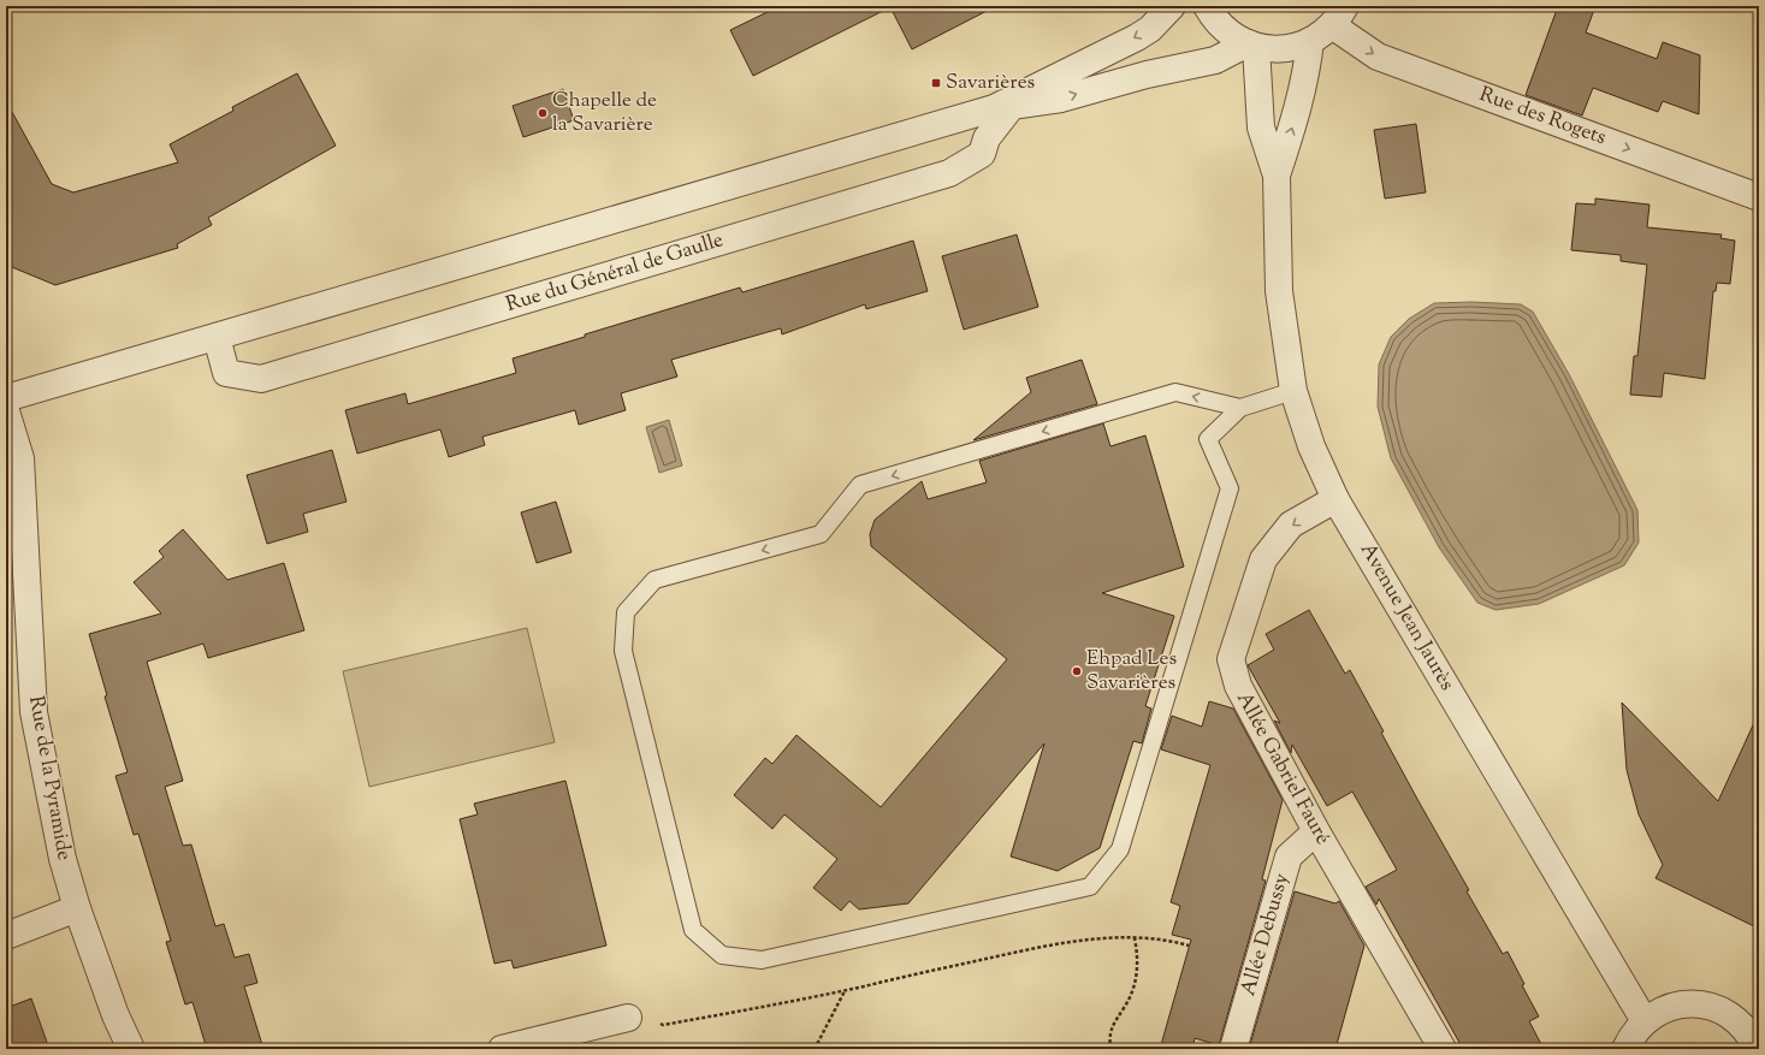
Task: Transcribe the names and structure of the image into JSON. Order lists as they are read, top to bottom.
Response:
{
  "streets": {
    "street": [
      "Rue des Rogets",
      "Rue du Général de Gaulle",
      "Avenue Jean Jaurès",
      "Allée Gabriel Fauré",
      "Rue de la Pyramide",
      "Allée Debussy"
    ]
  },
  "crossings": [
    ["Rue du Général de Gaulle", "Avenue Jean Jaurès"],
    ["Avenue Jean Jaurès", "Allée Gabriel Fauré"],
    ["Allée Gabriel Fauré", "Allée Debussy"]
  ],
  "one_way": ["Rue des Rogets", "Allée Gabriel Fauré"],
  "places": {
    "transit": ["Savarières"],
    "other": ["Chapelle de la Savarière", "Ehpad Les Savarières"]
  }
}
